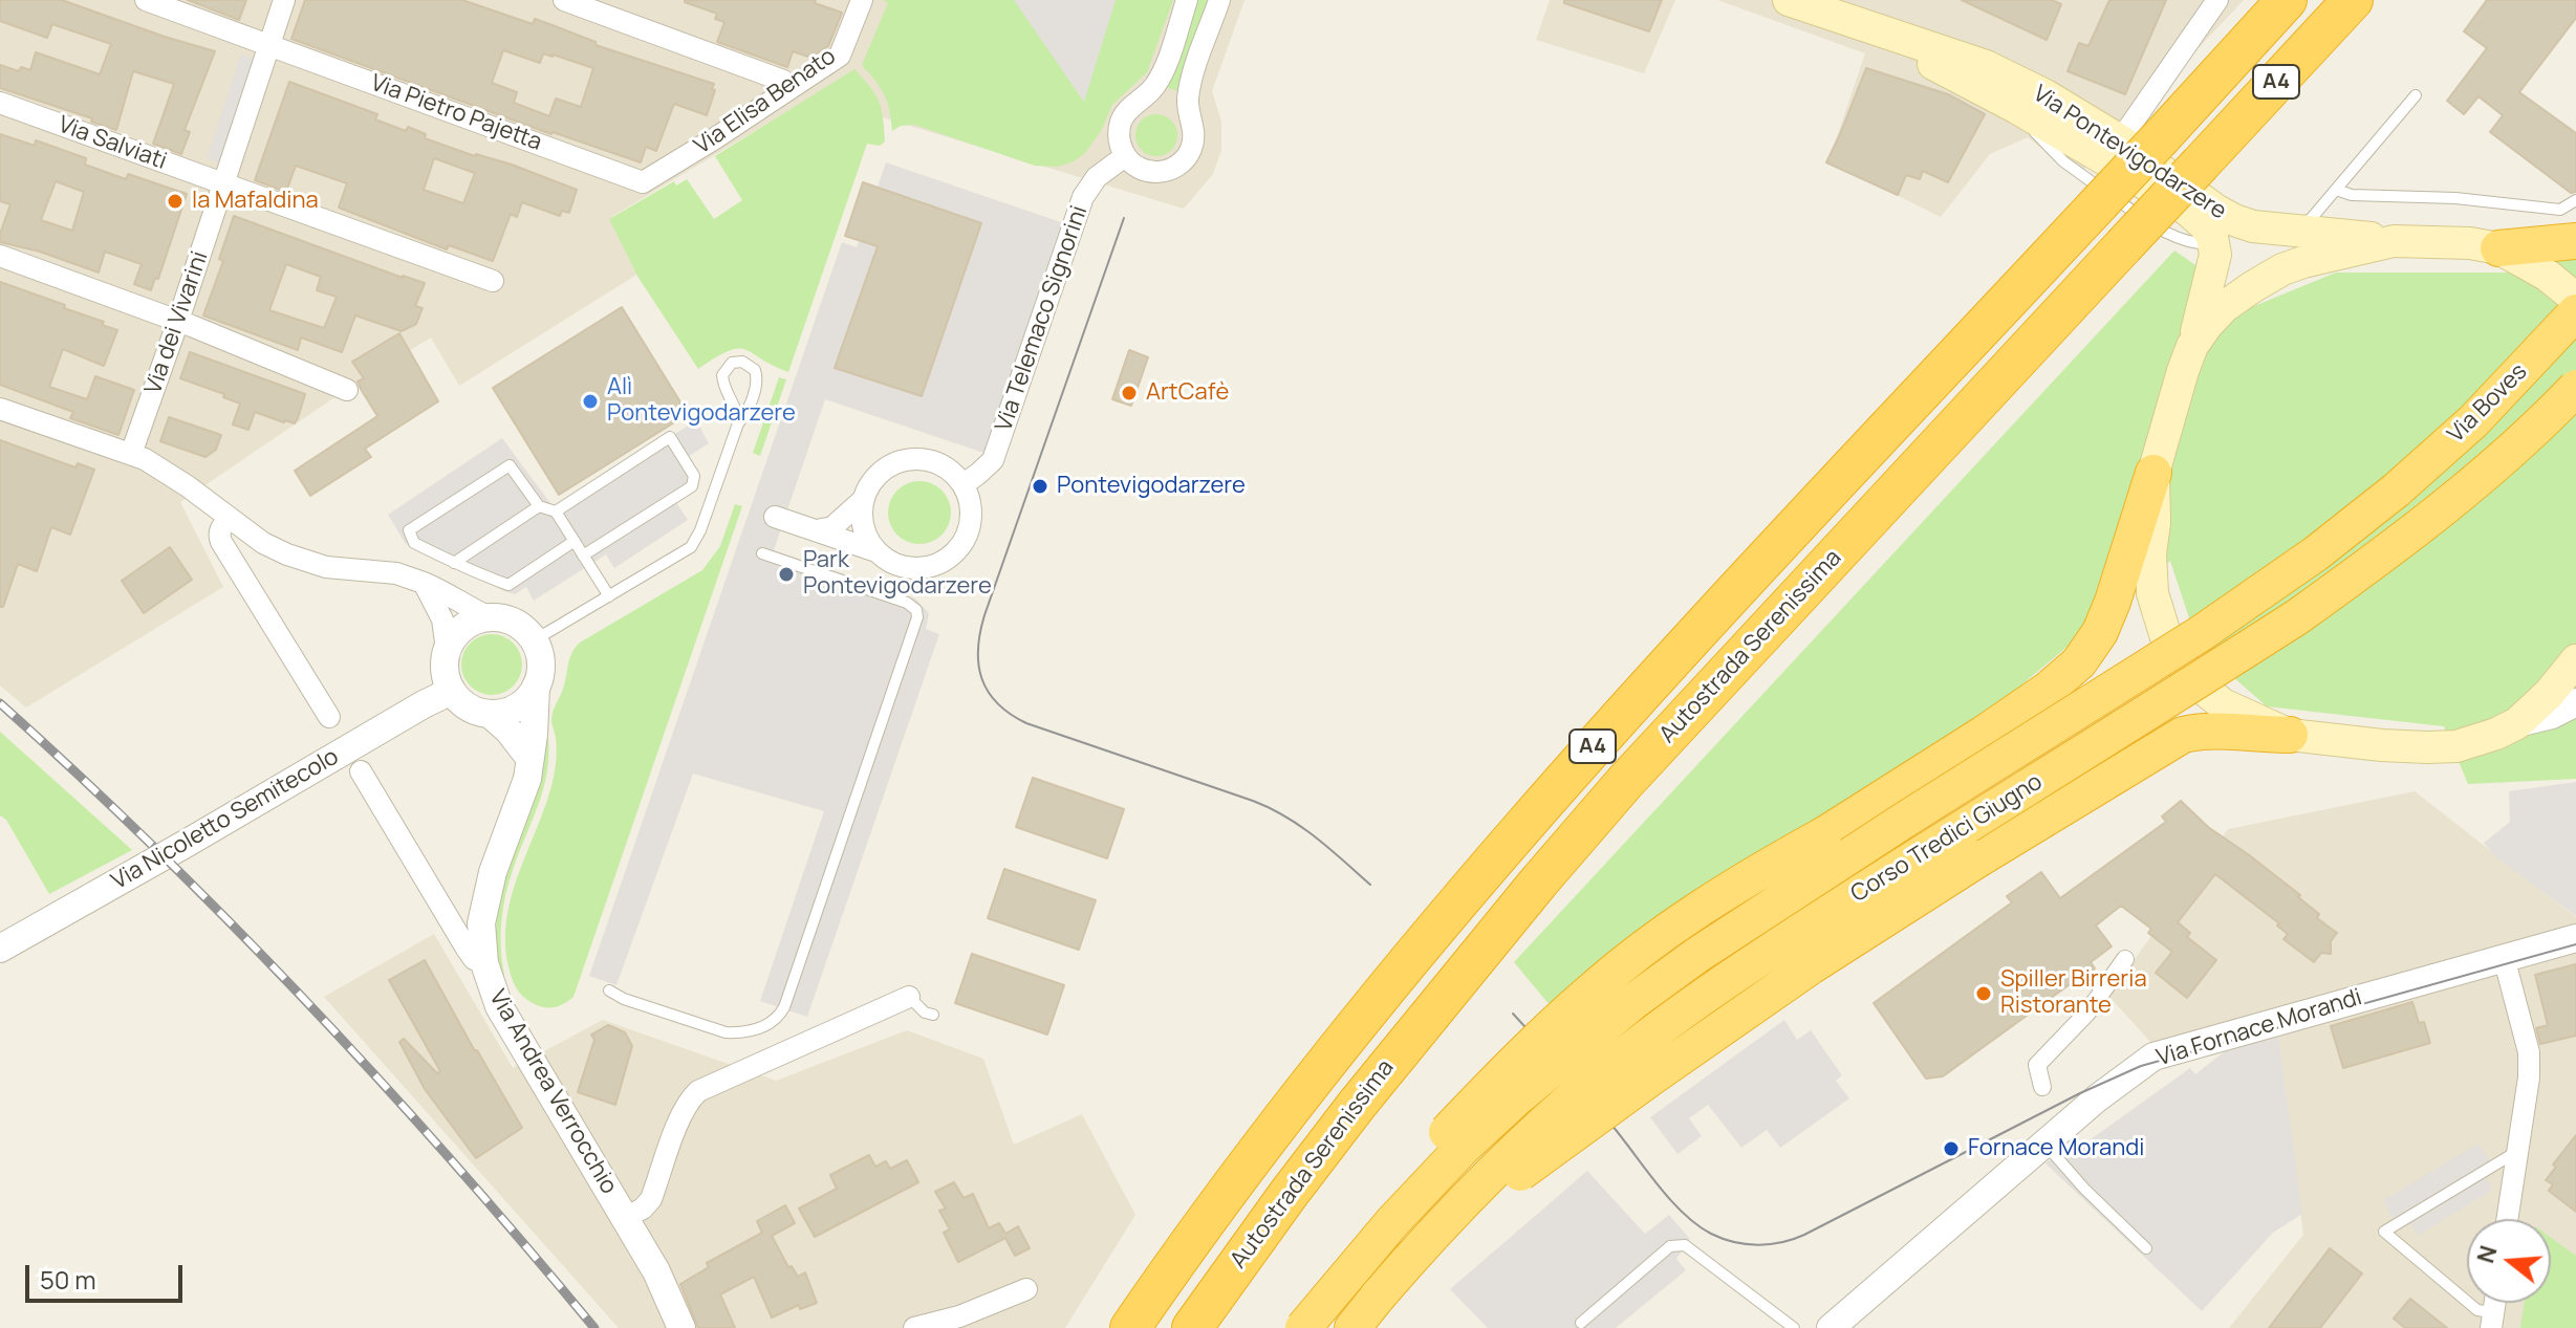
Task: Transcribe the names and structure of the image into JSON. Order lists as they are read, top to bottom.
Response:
{
  "streets": {
    "highway": [
      "A4",
      "Via Boves",
      "Autostrada Serenissima",
      "Corso Tredici Giugno"
    ],
    "main road": ["Via Pontevigodarzere"],
    "street": [
      "Via Elisa Benato",
      "Via Pietro Pajetta",
      "Via Salviati",
      "Via Telemaco Signorini",
      "Via dei Vivarini",
      "Via Nicoletto Semitecolo",
      "Via Fornace Morandi",
      "Via Andrea Verrocchio"
    ]
  },
  "crossings": [
    ["Via Elisa Benato", "Via Pietro Pajetta"],
    ["Via Pietro Pajetta", "Via dei Vivarini"],
    ["Via Salviati", "Via dei Vivarini"],
    ["Via Boves", "Corso Tredici Giugno"],
    ["Via Nicoletto Semitecolo", "Via Andrea Verrocchio"]
  ],
  "places": [
    "la Mafaldina",
    "ArtCafè",
    "Alì Pontevigodarzere",
    "Pontevigodarzere",
    "Park Pontevigodarzere",
    "Spiller Birreria Ristorante",
    "Fornace Morandi"
  ],
  "scale_bar": "50 m",
  "north": "left"
}
